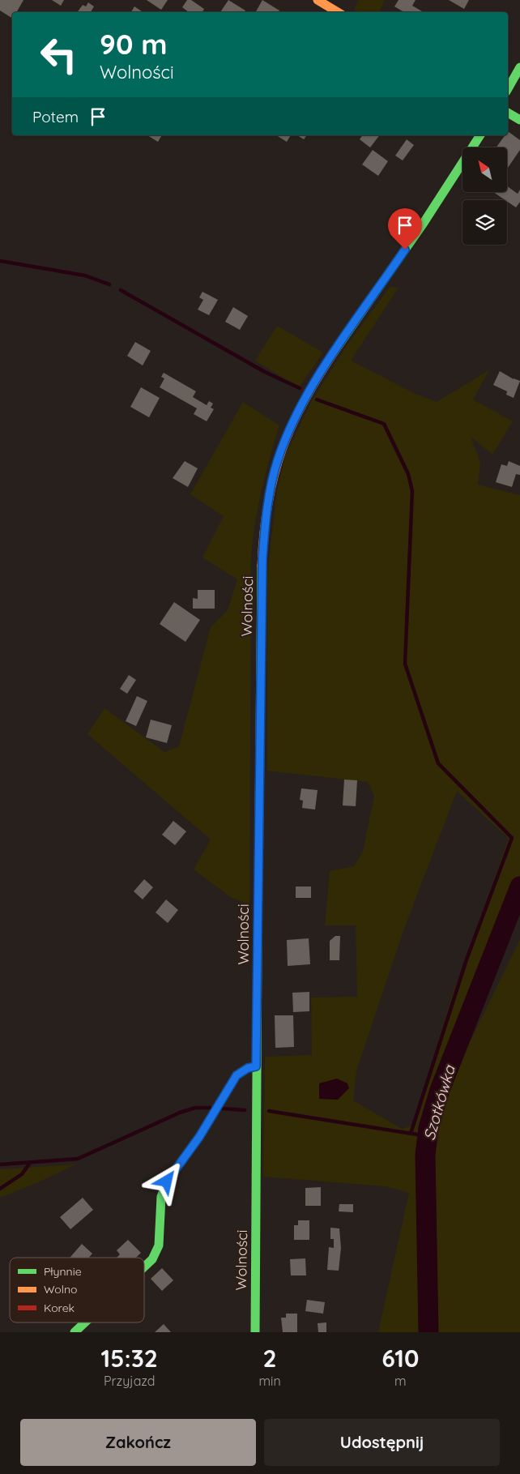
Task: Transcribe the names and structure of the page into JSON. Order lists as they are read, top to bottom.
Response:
{
  "streets": {
    "main road": ["Wolności"]
  },
  "water": ["Szotkówka"],
  "legend": ["Płynnie", "Wolno", "Korek"],
  "north": "top left",
  "page": {
    "turn": ["90 m", "Wolności"],
    "then": "Potem",
    "eta": [
      "15:32",
      "Przyjazd",
      "2",
      "min",
      "610",
      "m"
    ],
    "buttons": ["Zakończ", "Udostępnij"]
  }
}
